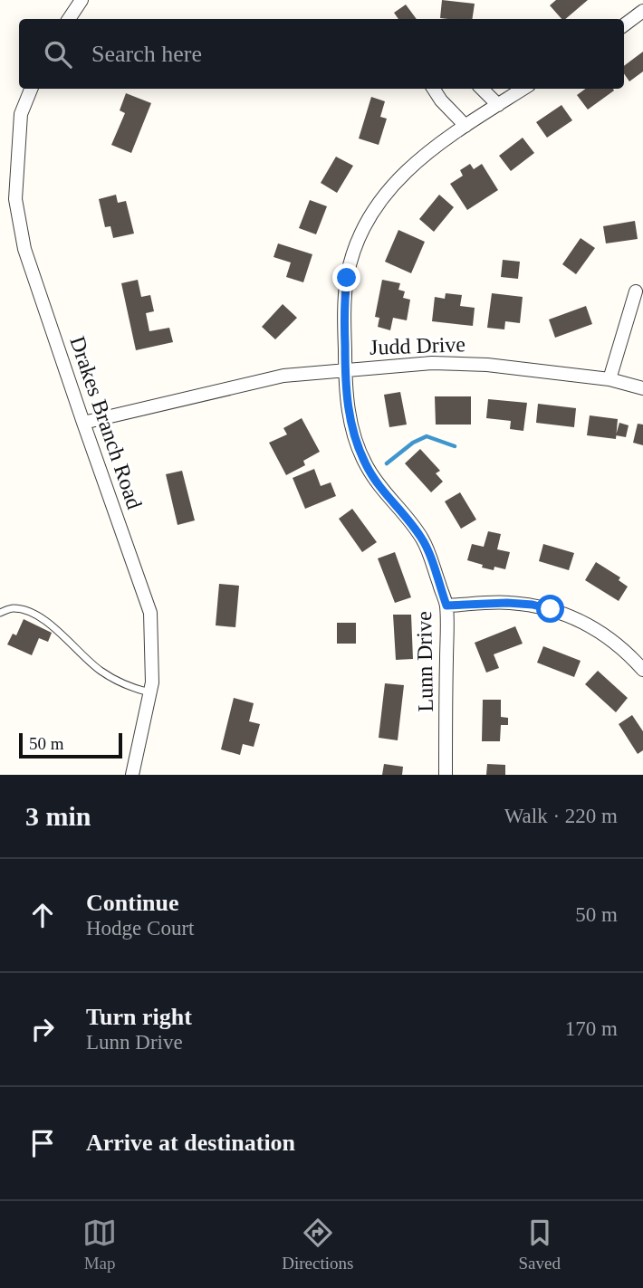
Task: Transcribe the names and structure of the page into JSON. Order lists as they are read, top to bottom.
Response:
{
  "streets": {
    "street": ["Judd Drive", "Drakes Branch Road", "Lunn Drive"]
  },
  "crossings": [
    ["Judd Drive", "Drakes Branch Road"],
    ["Judd Drive", "Lunn Drive"]
  ],
  "scale_bar": "50 m",
  "page": {
    "search": "Search here",
    "scale": "50 m",
    "heading": ["3 min", "Walk · 220 m"],
    "list": [
      ["Continue", "Hodge Court", "50 m"],
      ["Turn right", "Lunn Drive", "170 m"],
      "Arrive at destination"
    ],
    "nav": ["Map", "Directions", "Saved"]
  }
}
